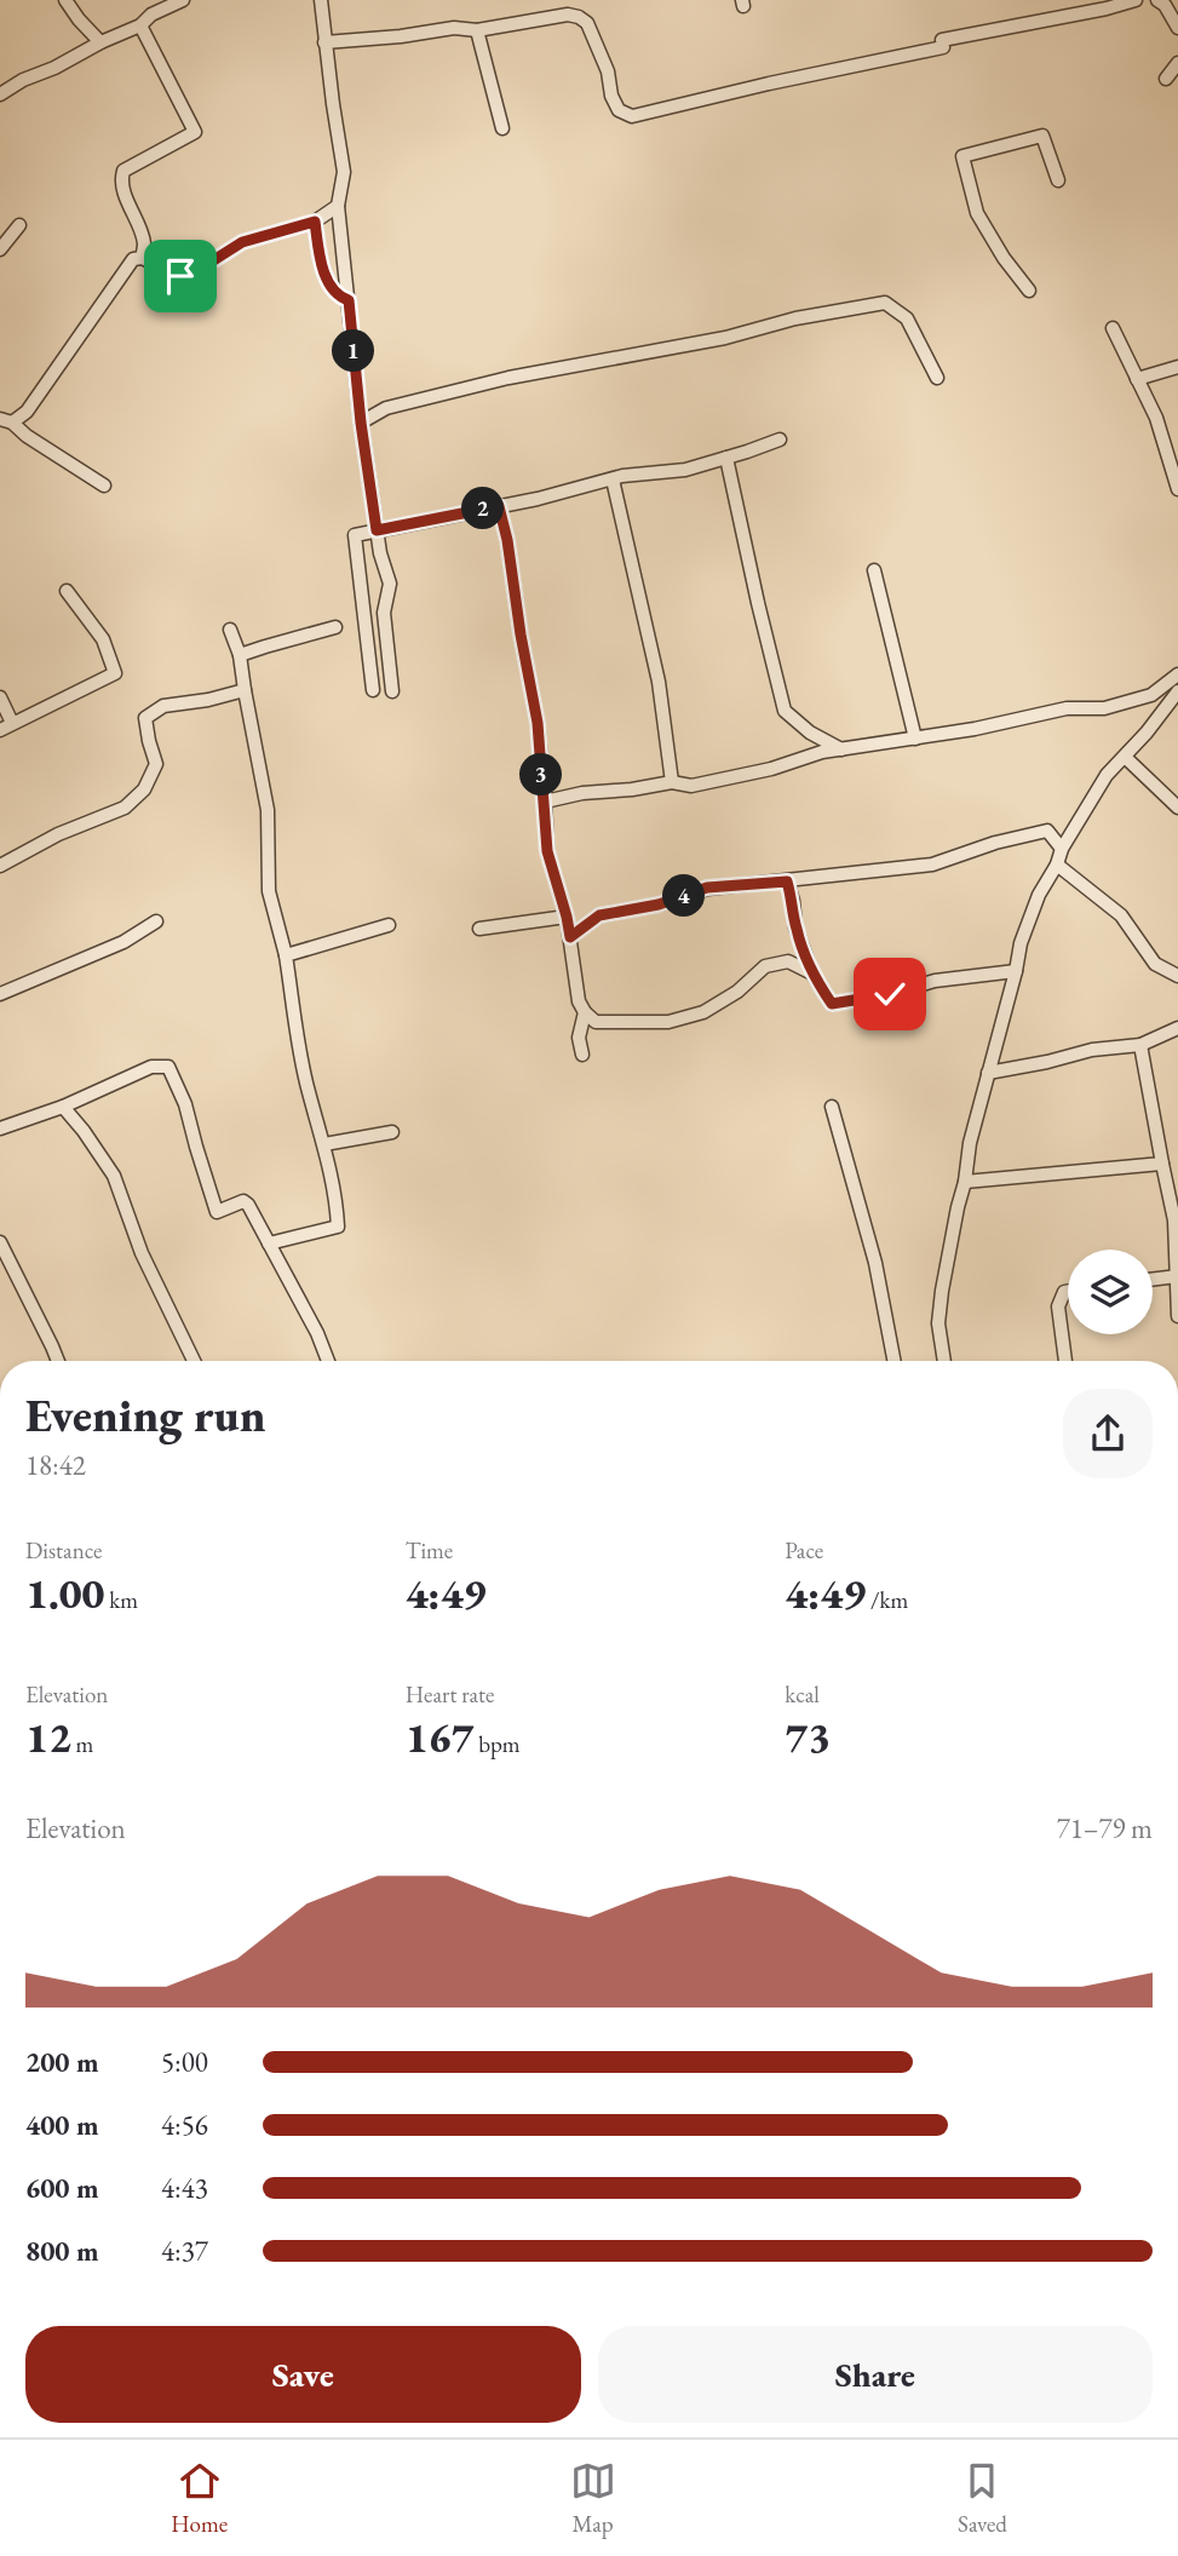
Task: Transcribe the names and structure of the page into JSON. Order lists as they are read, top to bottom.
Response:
{
  "page": {
    "pins": [
      "1",
      "2",
      "3",
      "4"
    ],
    "heading": ["Evening run", "18:42"],
    "stats": [
      ["Distance", "1.00 km"],
      ["Time", "4:49"],
      ["Pace", "4:49 /km"],
      ["Elevation", "12 m"],
      ["Heart rate", "167 bpm"],
      ["kcal", "73"]
    ],
    "chart": ["Elevation", "71–79 m"],
    "list": [
      {
        "name": "200 m",
        "note": "5:00"
      },
      {
        "name": "400 m",
        "note": "4:56"
      },
      {
        "name": "600 m",
        "note": "4:43"
      },
      {
        "name": "800 m",
        "note": "4:37"
      }
    ],
    "buttons": ["Save", "Share"],
    "tabs": ["Home", "Map", "Saved"]
  }
}
